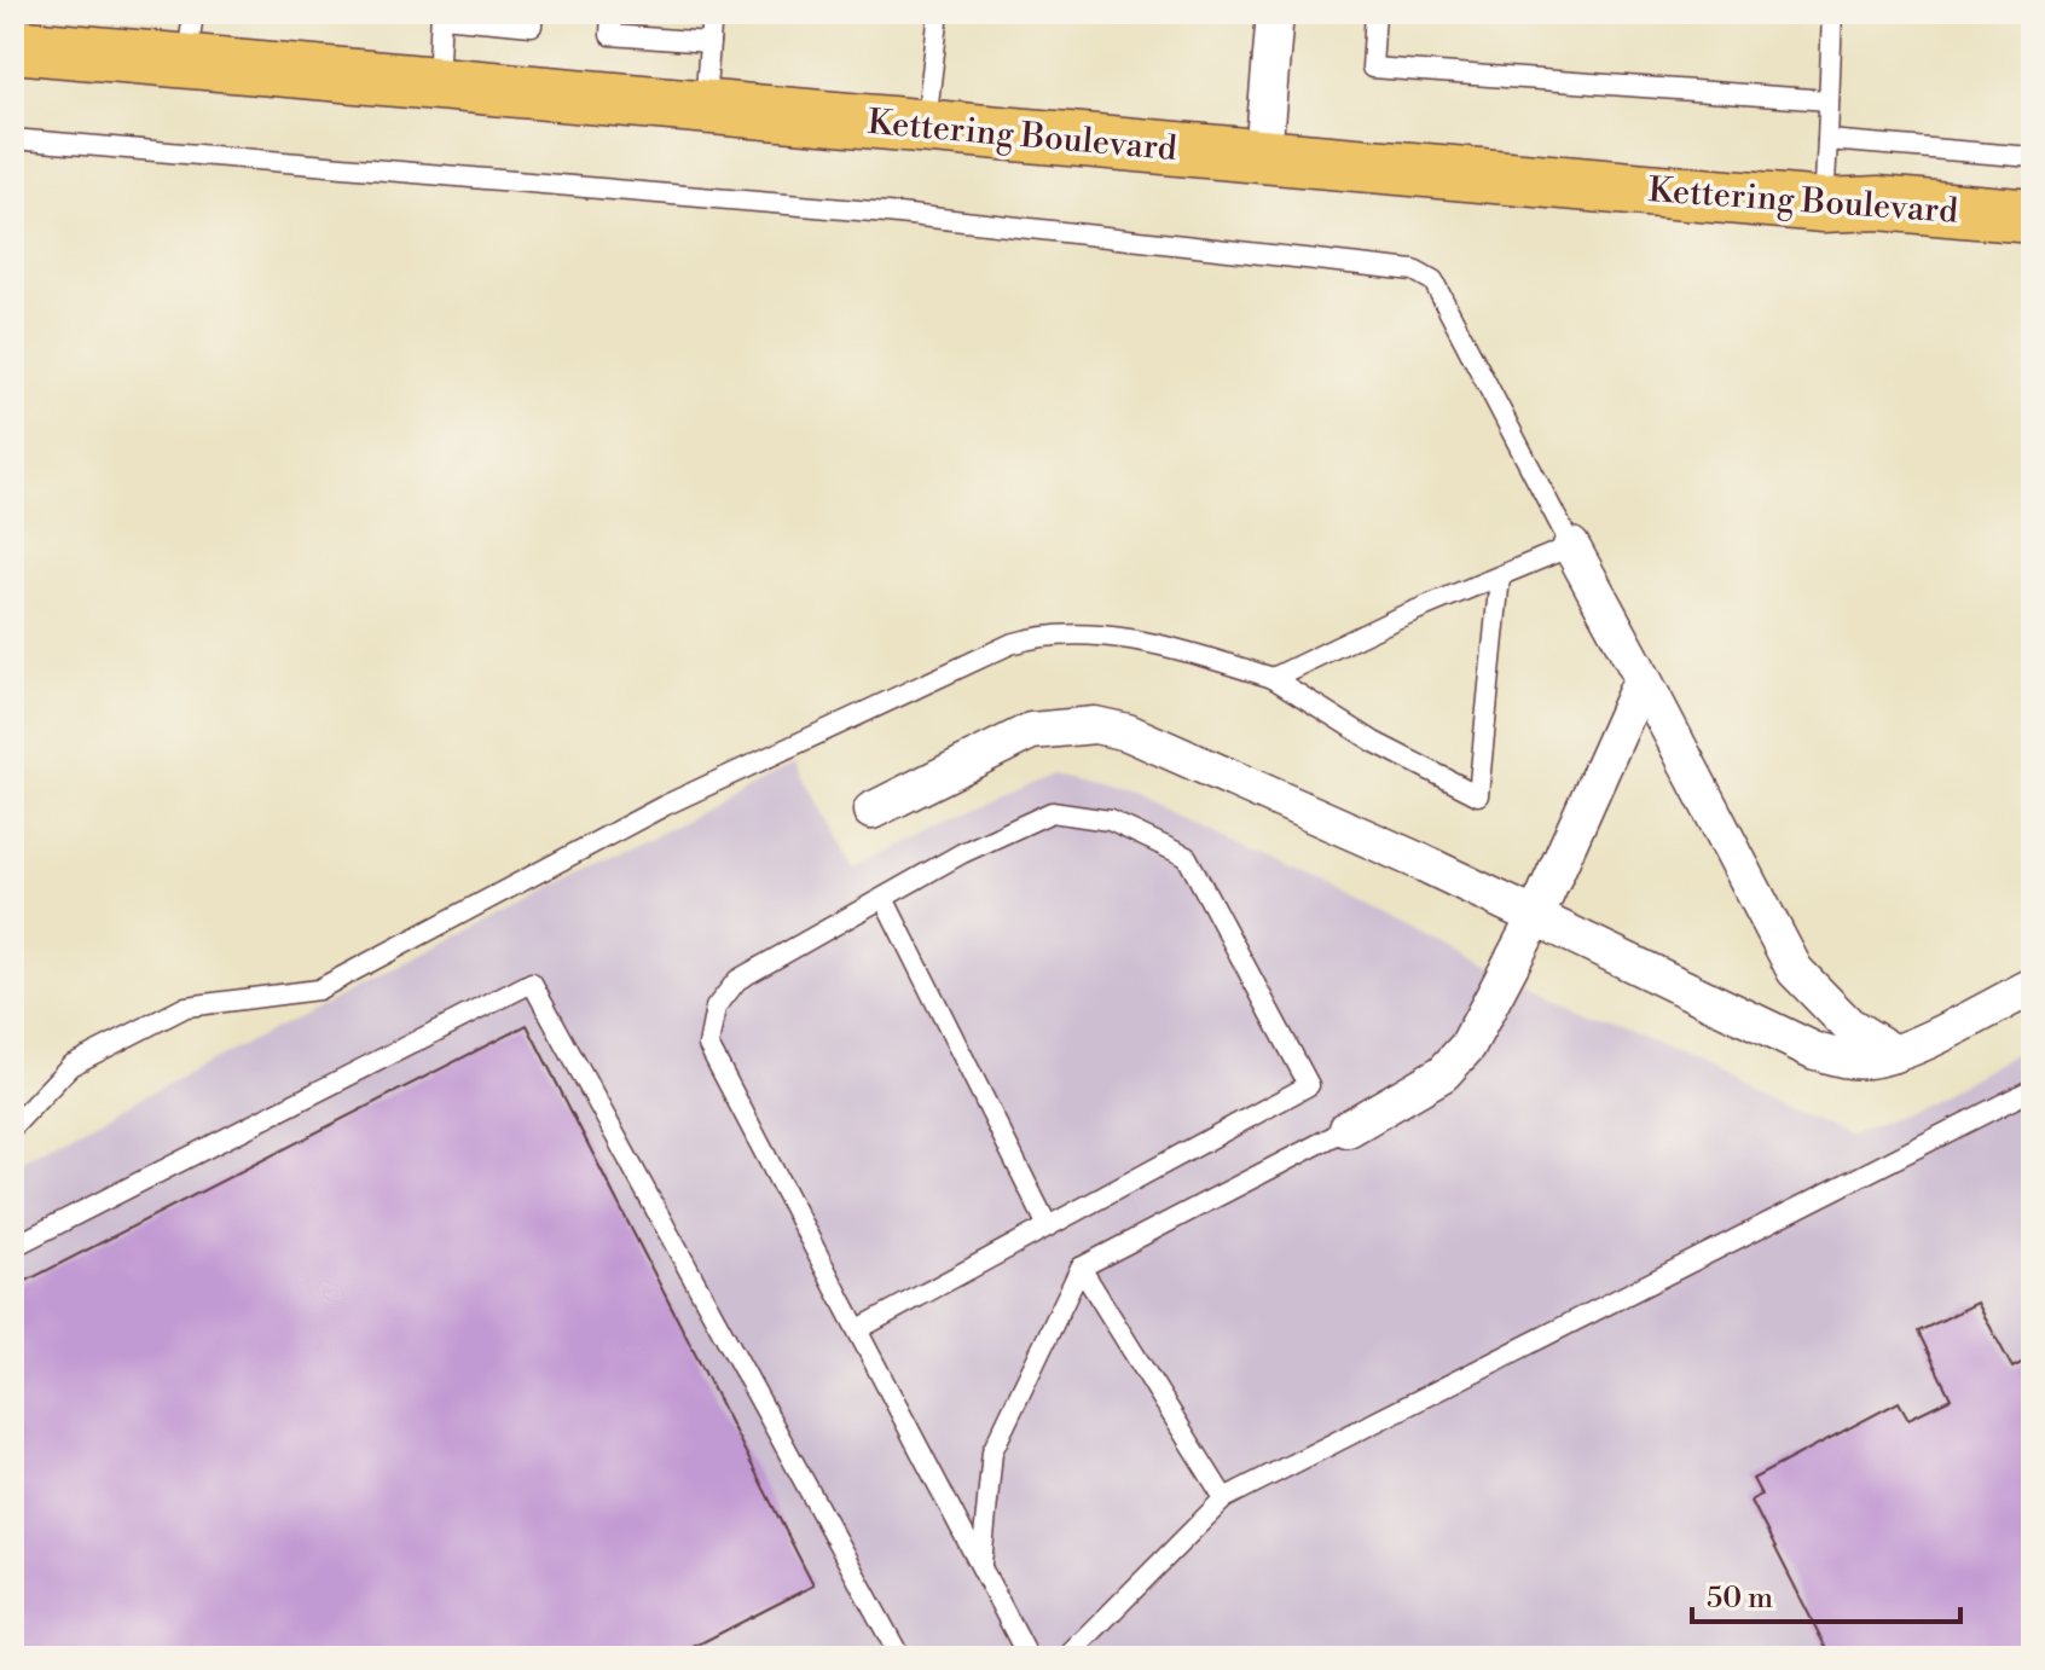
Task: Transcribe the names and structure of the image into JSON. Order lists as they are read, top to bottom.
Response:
{
  "streets": {
    "main road": ["Kettering Boulevard"]
  },
  "scale_bar": "50 m"
}
